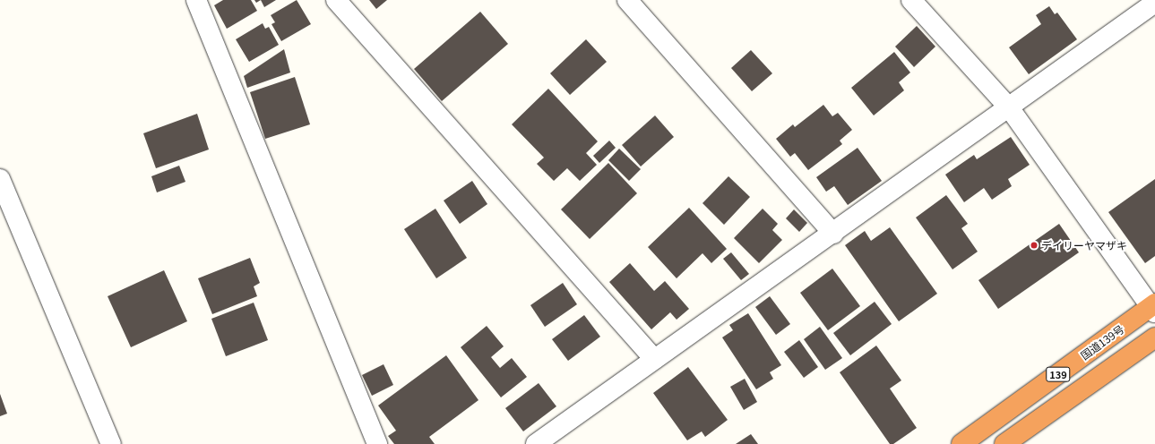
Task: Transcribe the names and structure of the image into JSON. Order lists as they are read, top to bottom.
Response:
{
  "streets": {
    "highway": ["国道139号", "139"]
  },
  "places": ["デイリーヤマザキ"]
}
